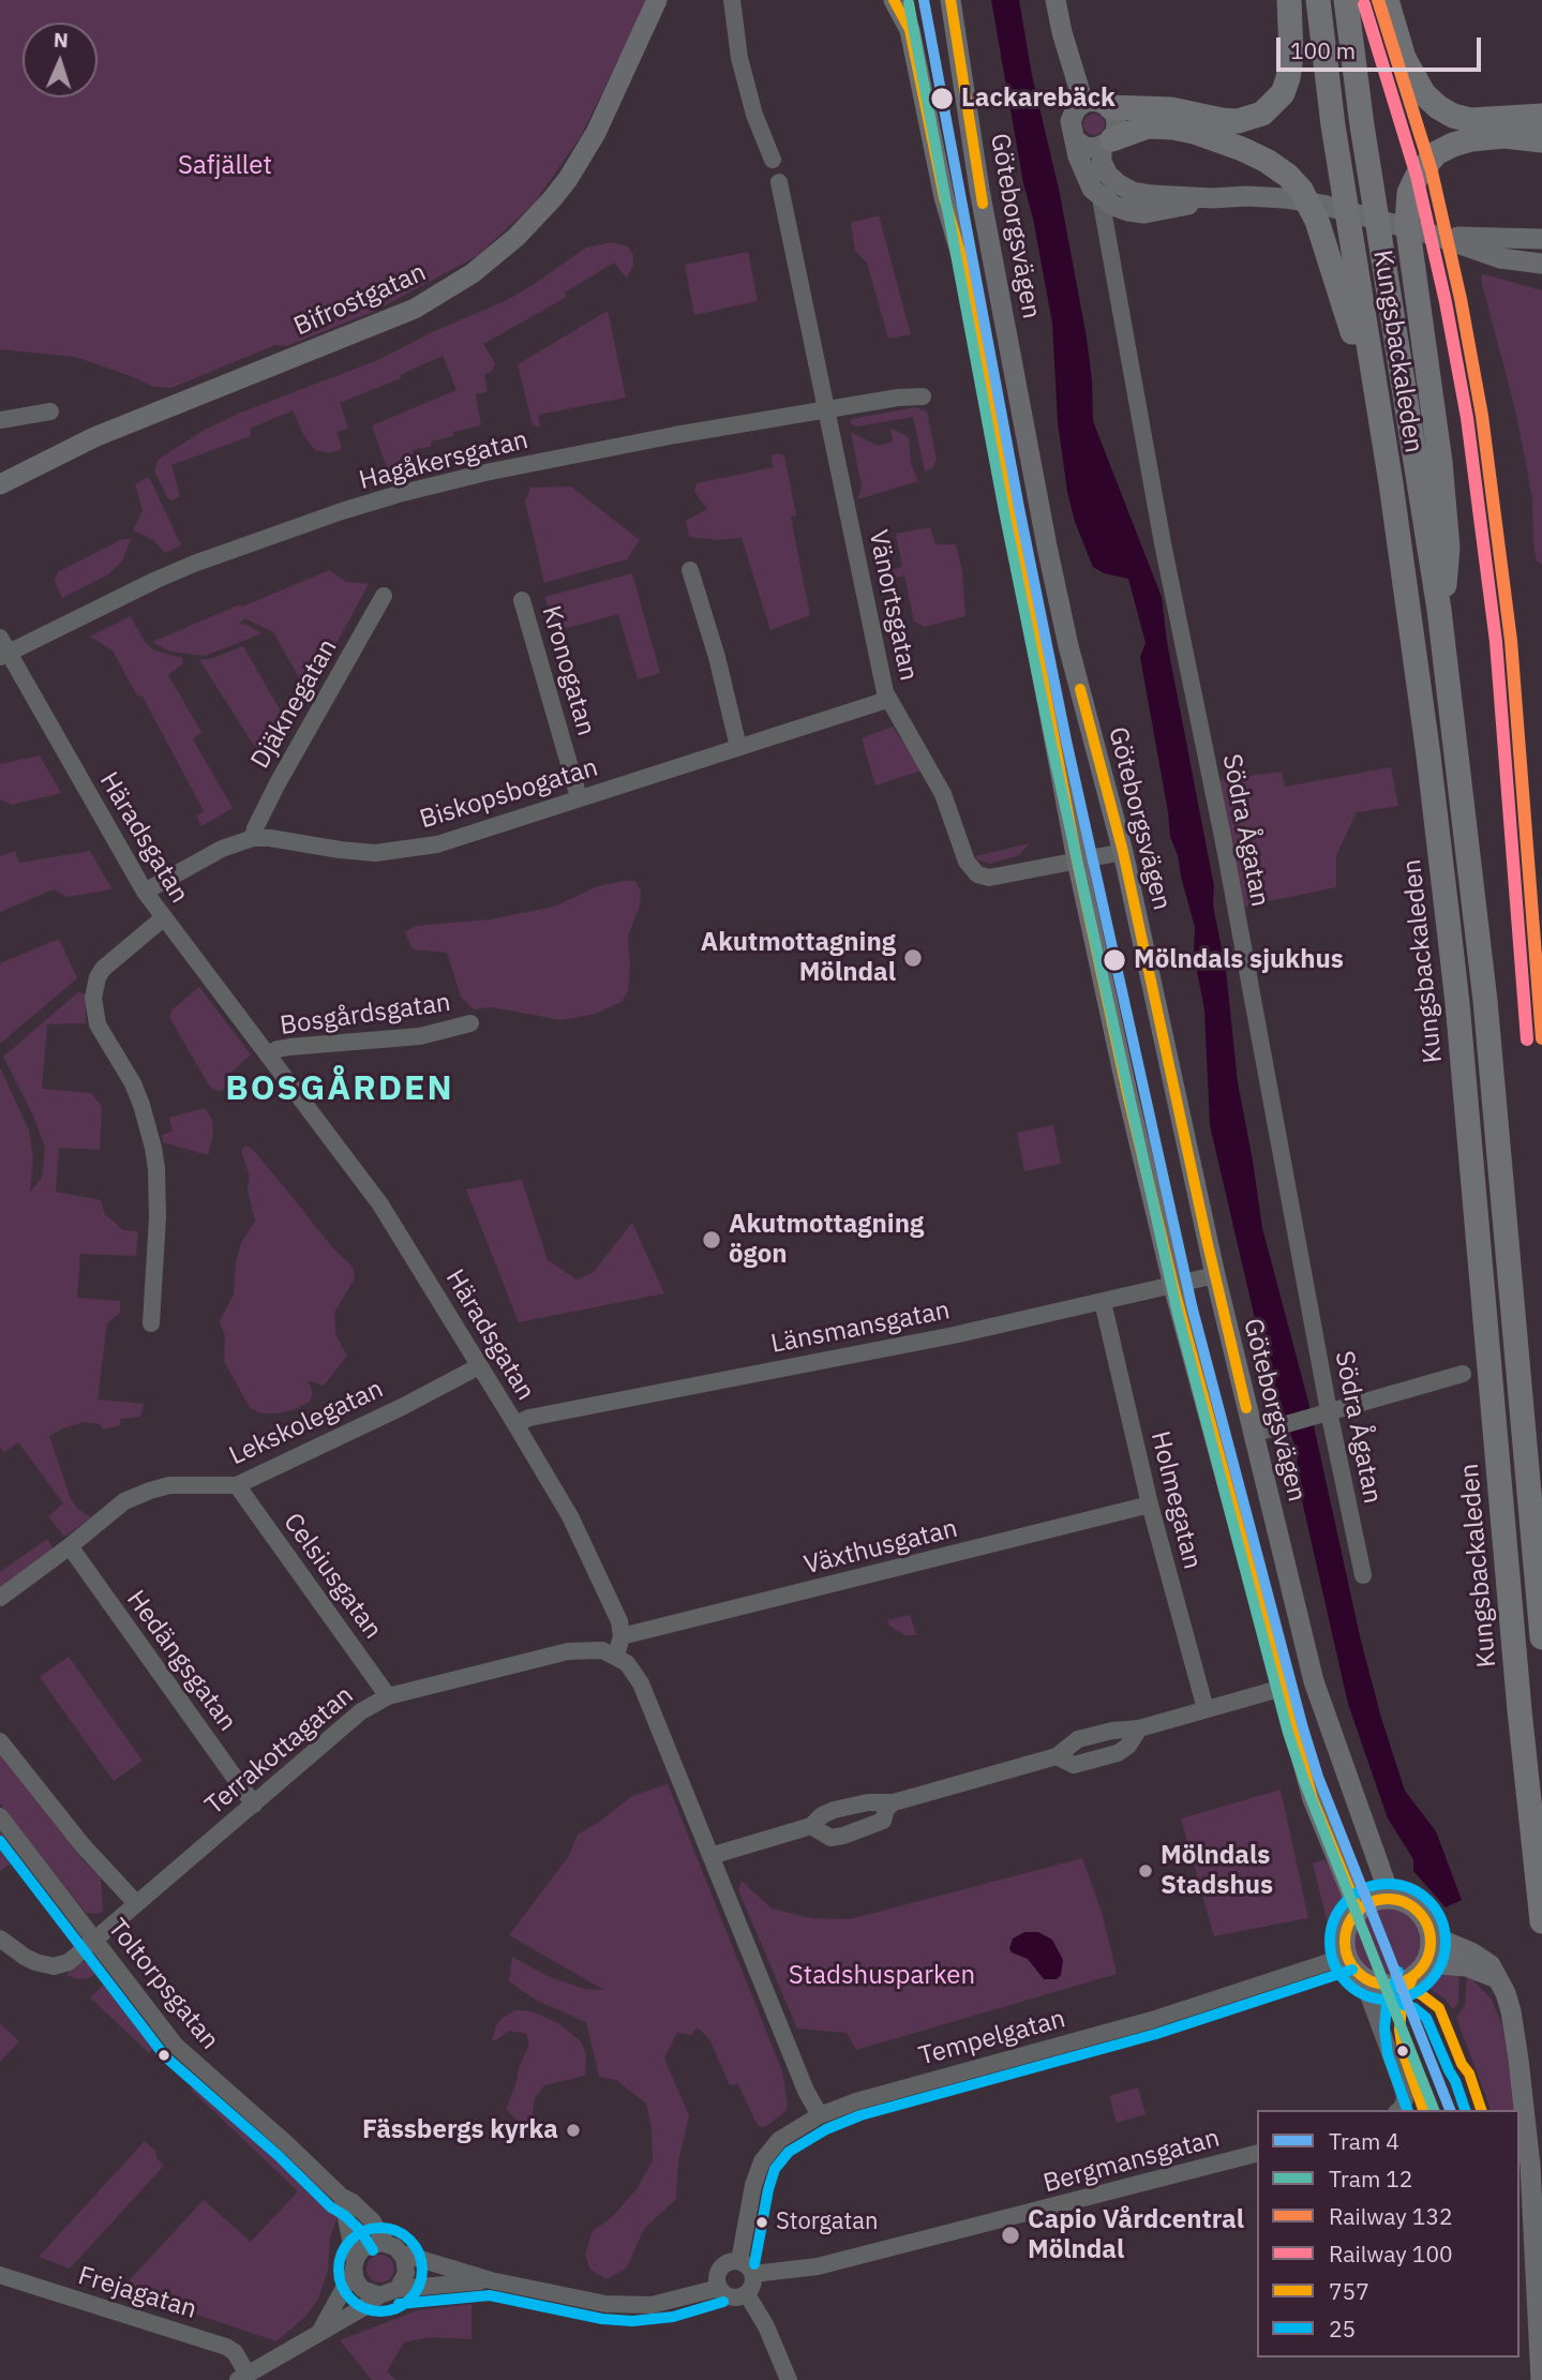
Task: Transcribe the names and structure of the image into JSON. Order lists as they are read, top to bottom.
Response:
{
  "streets": {
    "highway": ["Kungsbackaleden"],
    "main road": ["Göteborgsvägen", "Bifrostgatan"],
    "street": [
      "Hagåkersgatan",
      "Vänortsgatan",
      "Kronogatan",
      "Djäknegatan",
      "Biskopsbogatan",
      "Södra Ågatan",
      "Häradsgatan",
      "Bosgårdsgatan",
      "Länsmansgatan",
      "Lekskolegatan",
      "Holmegatan",
      "Växthusgatan",
      "Celsiusgatan",
      "Hedängsgatan",
      "Terrakottagatan",
      "Toltorpsgatan",
      "Tempelgatan",
      "Bergmansgatan",
      "Frejagatan"
    ]
  },
  "crossings": [
    ["Göteborgsvägen", "Vänortsgatan"],
    ["Göteborgsvägen", "Länsmansgatan"],
    ["Göteborgsvägen", "Tempelgatan"],
    ["Hagåkersgatan", "Vänortsgatan"],
    ["Hagåkersgatan", "Häradsgatan"],
    ["Vänortsgatan", "Biskopsbogatan"],
    ["Kronogatan", "Biskopsbogatan"],
    ["Djäknegatan", "Biskopsbogatan"],
    ["Biskopsbogatan", "Häradsgatan"],
    ["Häradsgatan", "Bosgårdsgatan"],
    ["Häradsgatan", "Länsmansgatan"],
    ["Häradsgatan", "Lekskolegatan"],
    ["Häradsgatan", "Växthusgatan"],
    ["Länsmansgatan", "Holmegatan"],
    ["Lekskolegatan", "Celsiusgatan"],
    ["Lekskolegatan", "Hedängsgatan"],
    ["Holmegatan", "Växthusgatan"],
    ["Celsiusgatan", "Terrakottagatan"],
    ["Hedängsgatan", "Terrakottagatan"],
    ["Terrakottagatan", "Toltorpsgatan"],
    ["Tempelgatan", "Bergmansgatan"]
  ],
  "districts": ["BOSGÅRDEN"],
  "parks": ["Safjället", "Stadshusparken"],
  "places": [
    "Lackarebäck",
    "Akutmottagning Mölndal",
    "Mölndals sjukhus",
    "Akutmottagning ögon",
    "Mölndals Stadshus",
    "Fässbergs kyrka",
    "Storgatan",
    "Capio Vårdcentral Mölndal"
  ],
  "lines": [
    "tram line 4",
    "rail line 132",
    "transit line 757",
    "tram line 12",
    "rail line 100",
    "transit line 25"
  ],
  "legend": [
    "Tram 4",
    "Tram 12",
    "Railway 132",
    "Railway 100",
    "757",
    "25"
  ],
  "scale_bar": "100 m",
  "north": "top"
}
